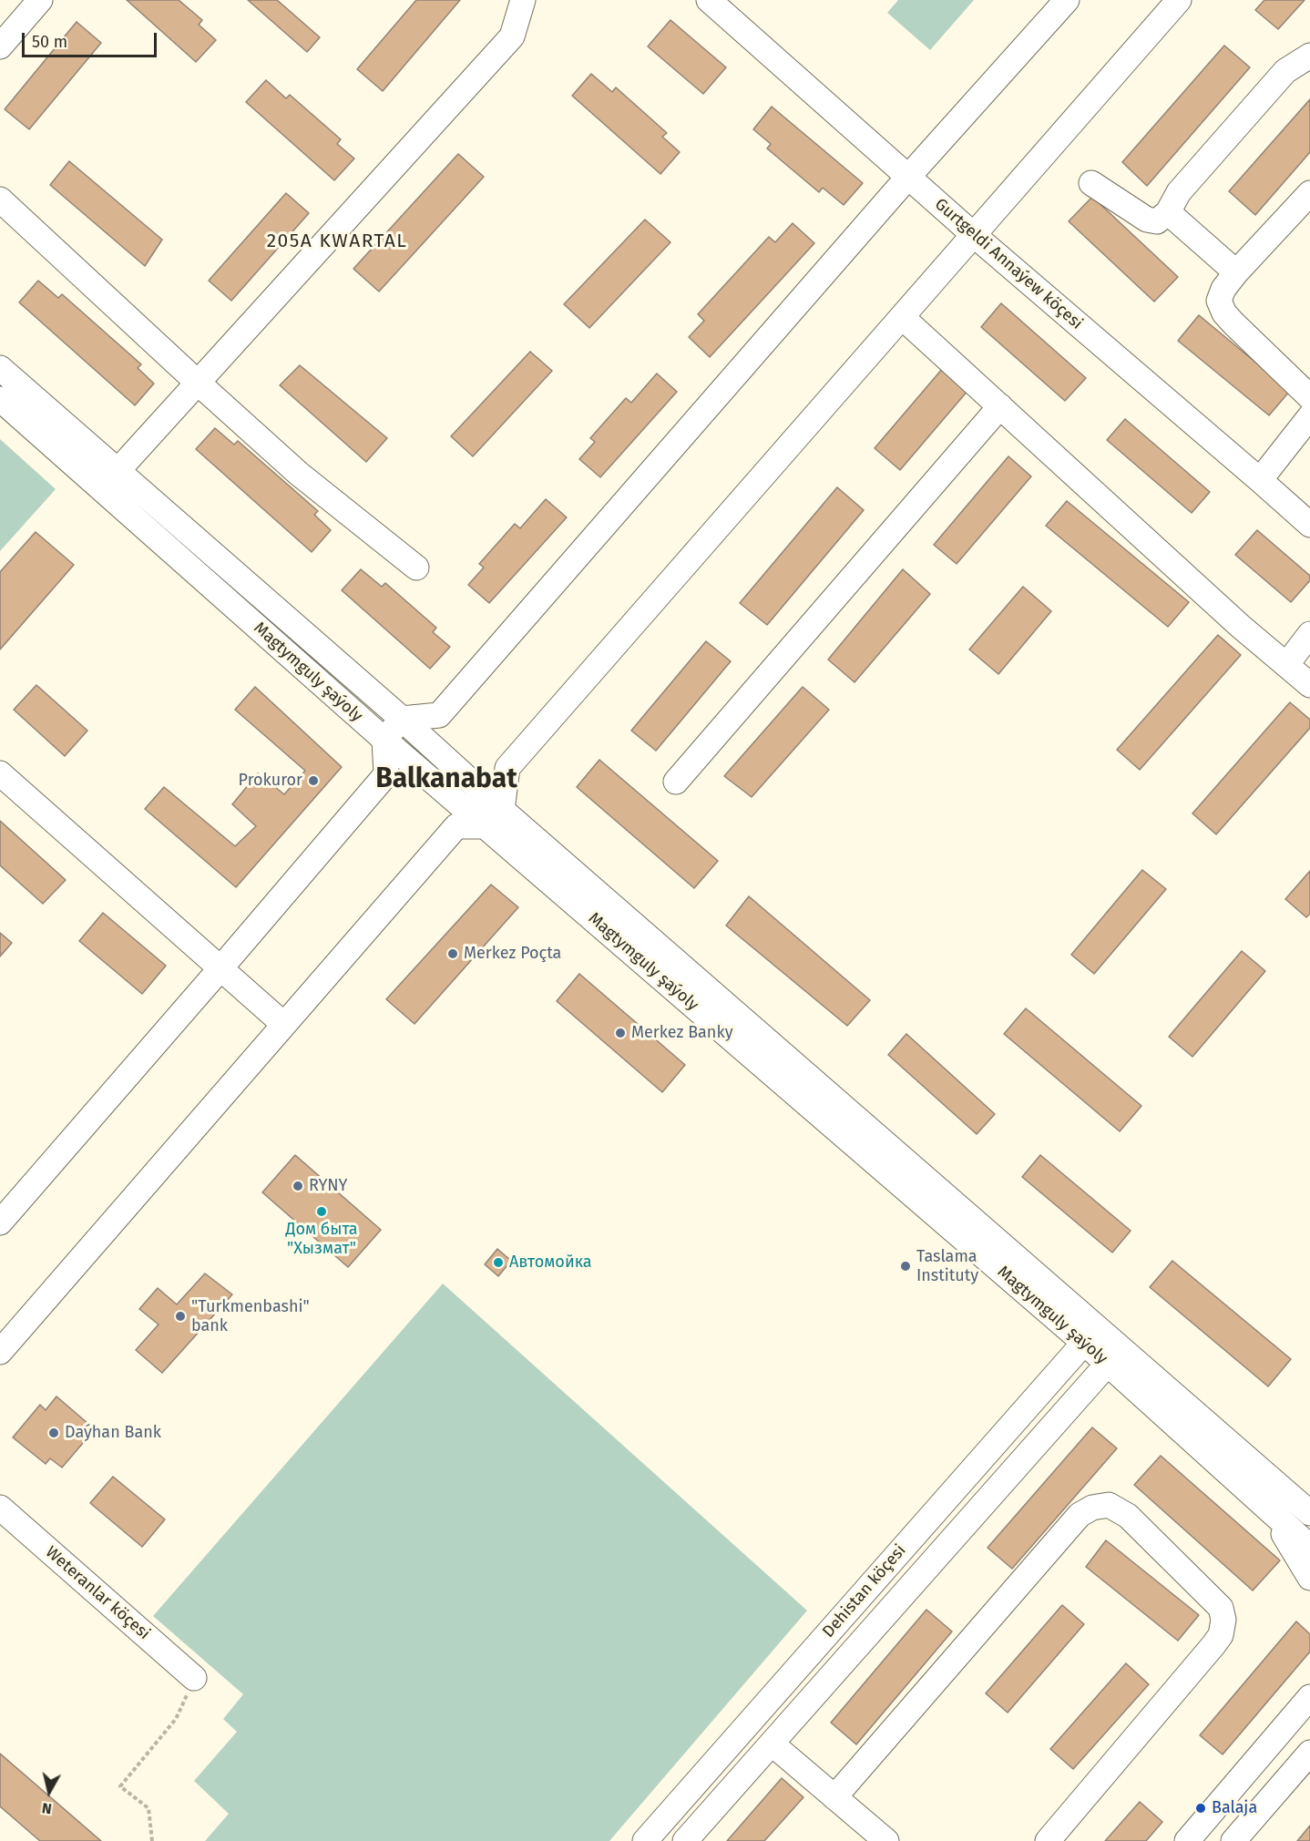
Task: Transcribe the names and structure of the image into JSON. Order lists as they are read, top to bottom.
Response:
{
  "streets": {
    "street": [
      "Gurtgeldi Annaýew köçesi",
      "Magtymguly şaýoly",
      "Dehistan köçesi",
      "Weteranlar köçesi"
    ]
  },
  "crossings": [
    ["Magtymguly şaýoly", "Dehistan köçesi"]
  ],
  "districts": ["205A KWARTAL", "Balkanabat"],
  "places": [
    "Prokuror",
    "Merkez Poçta",
    "Merkez Banky",
    "RYNY",
    "Дом быта \"Хызмат\"",
    "Автомойка",
    "Taslama Instituty",
    "\"Turkmenbashi\" bank",
    "Daýhan Bank",
    "Balaja"
  ],
  "scale_bar": "50 m",
  "north": "bottom"
}
